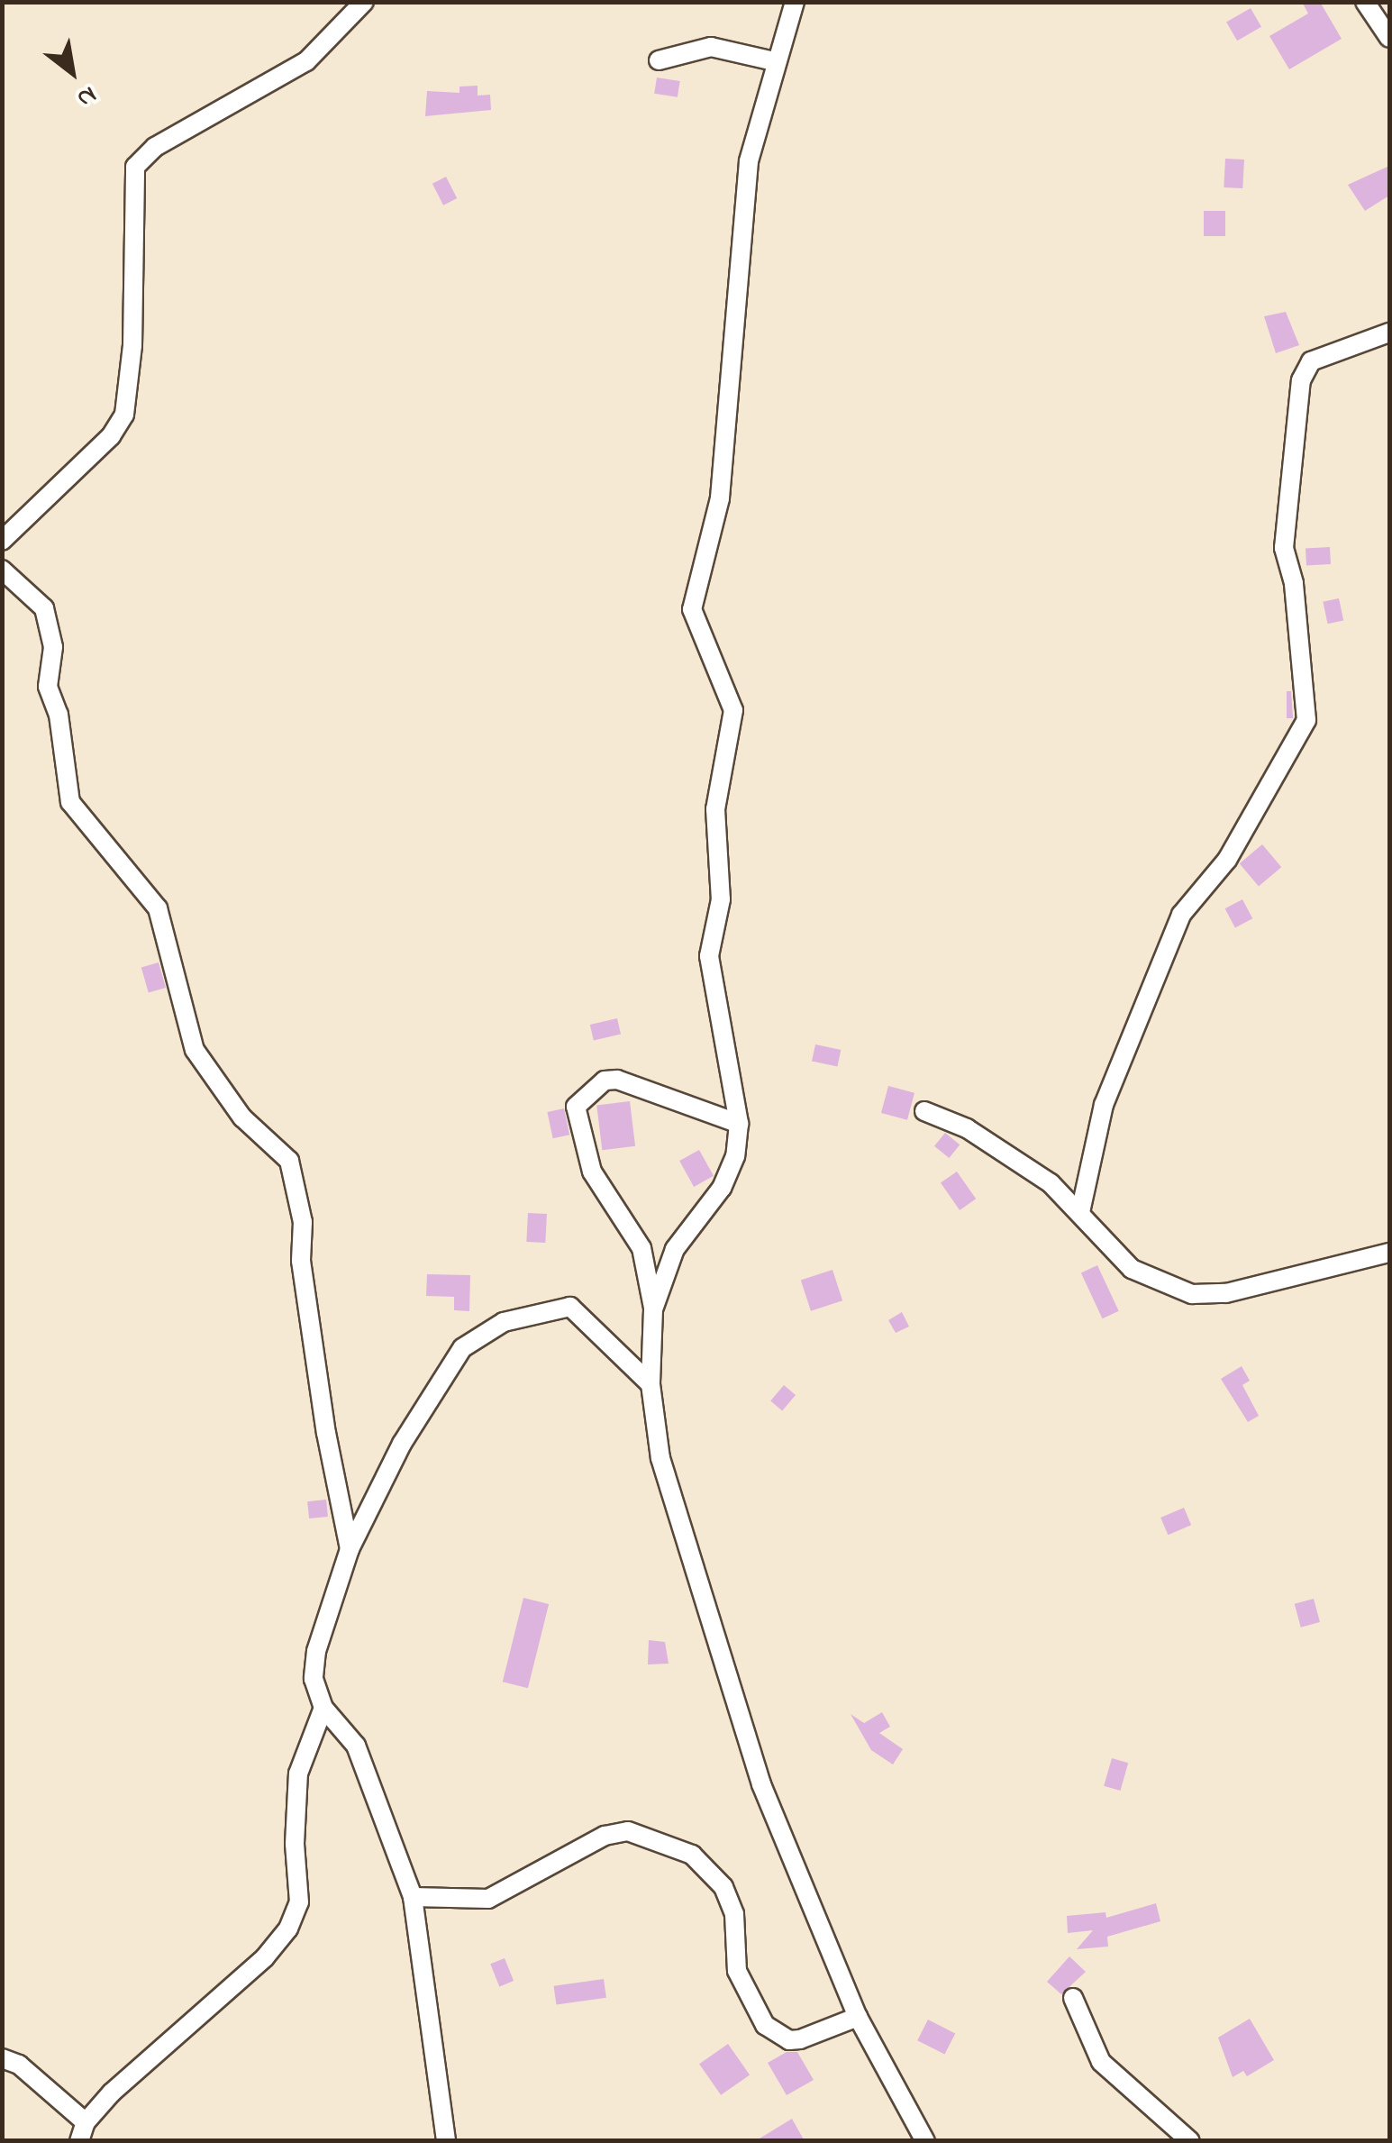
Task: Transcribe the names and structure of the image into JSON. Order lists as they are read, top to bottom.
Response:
{
  "north": "bottom right"
}
